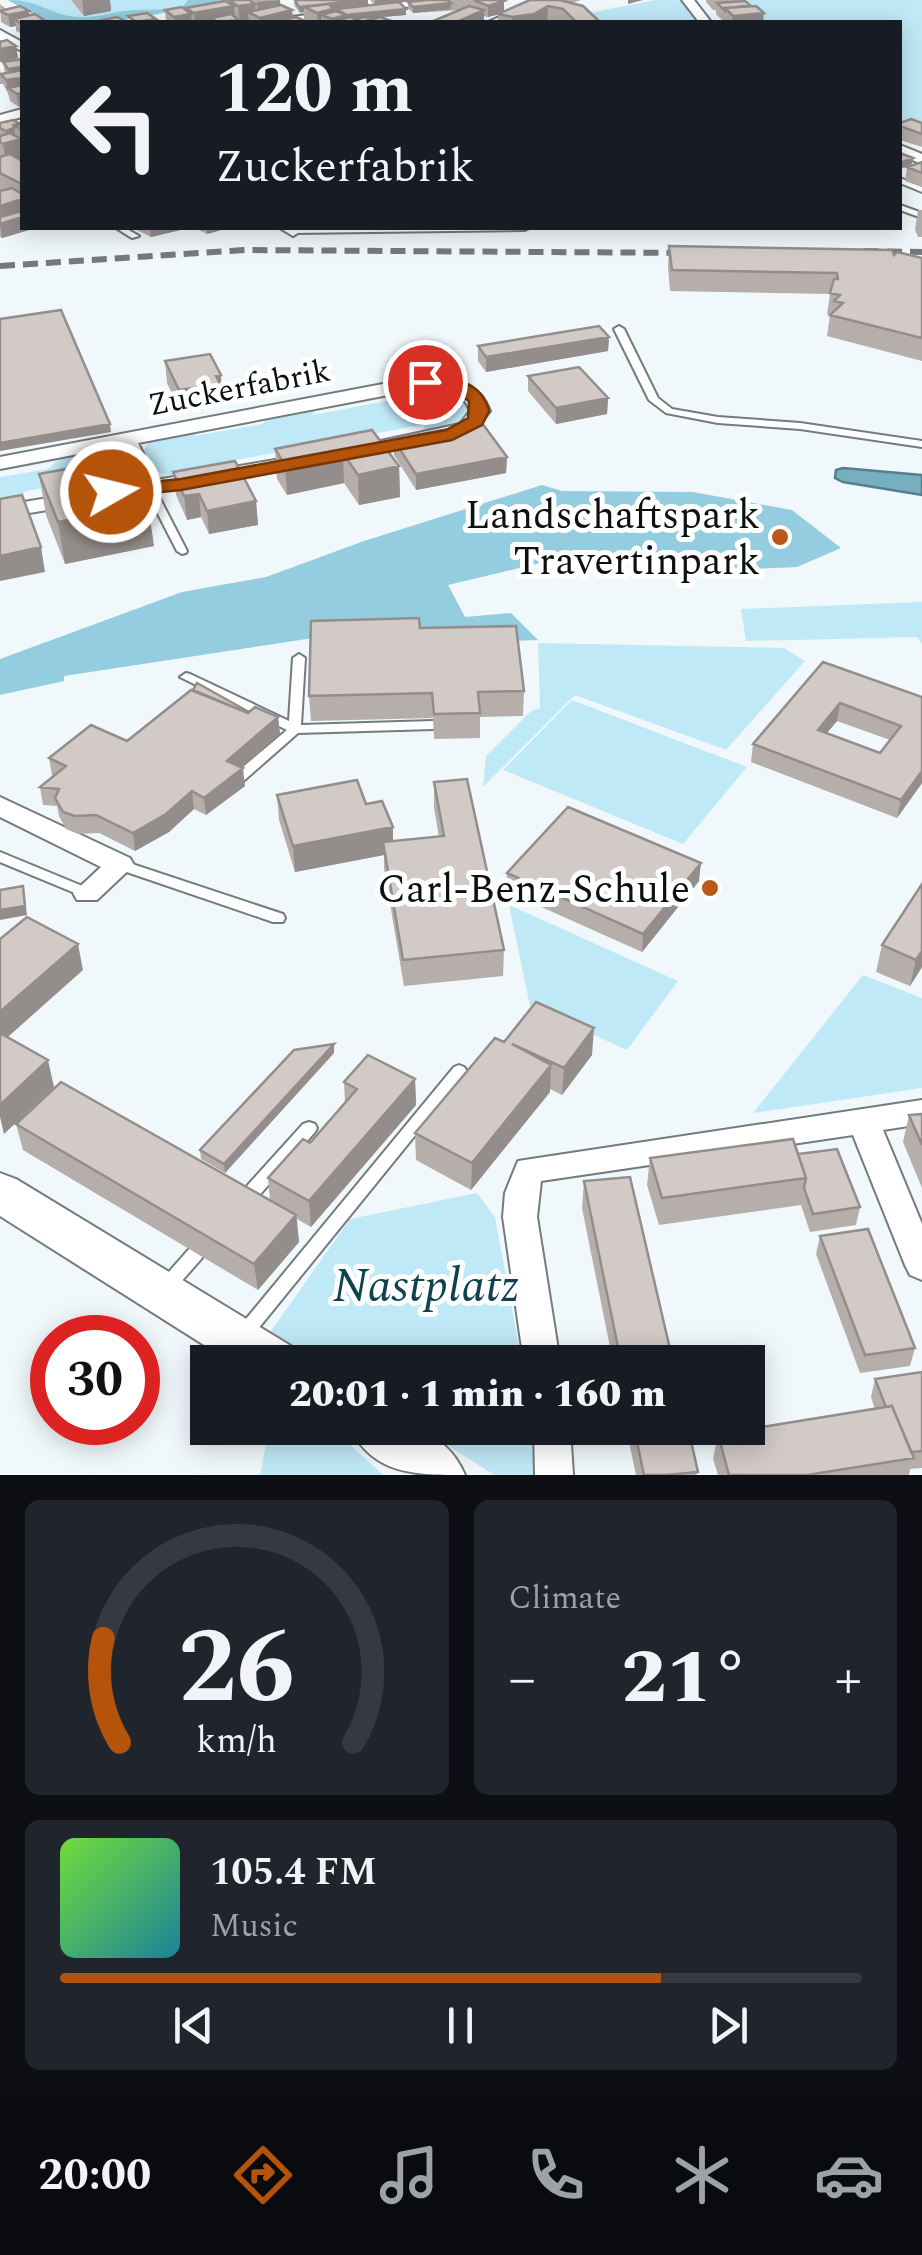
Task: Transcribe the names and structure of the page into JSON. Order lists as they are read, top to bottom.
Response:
{
  "streets": {
    "street": ["Zuckerfabrik"]
  },
  "parks": ["Nastplatz"],
  "places": ["Landschaftspark Travertinpark", "Carl-Benz-Schule"],
  "page": {
    "turn": ["120 m", "Zuckerfabrik"],
    "limit": "30",
    "trip": "20:01 · 1 min · 160 m",
    "tile": "Climate",
    "heat": ["−", "21°", "+"],
    "song": ["105.4 FM", "Music"],
    "tabs": "20:00",
    "gauge": ["26", "km/h"]
  }
}
